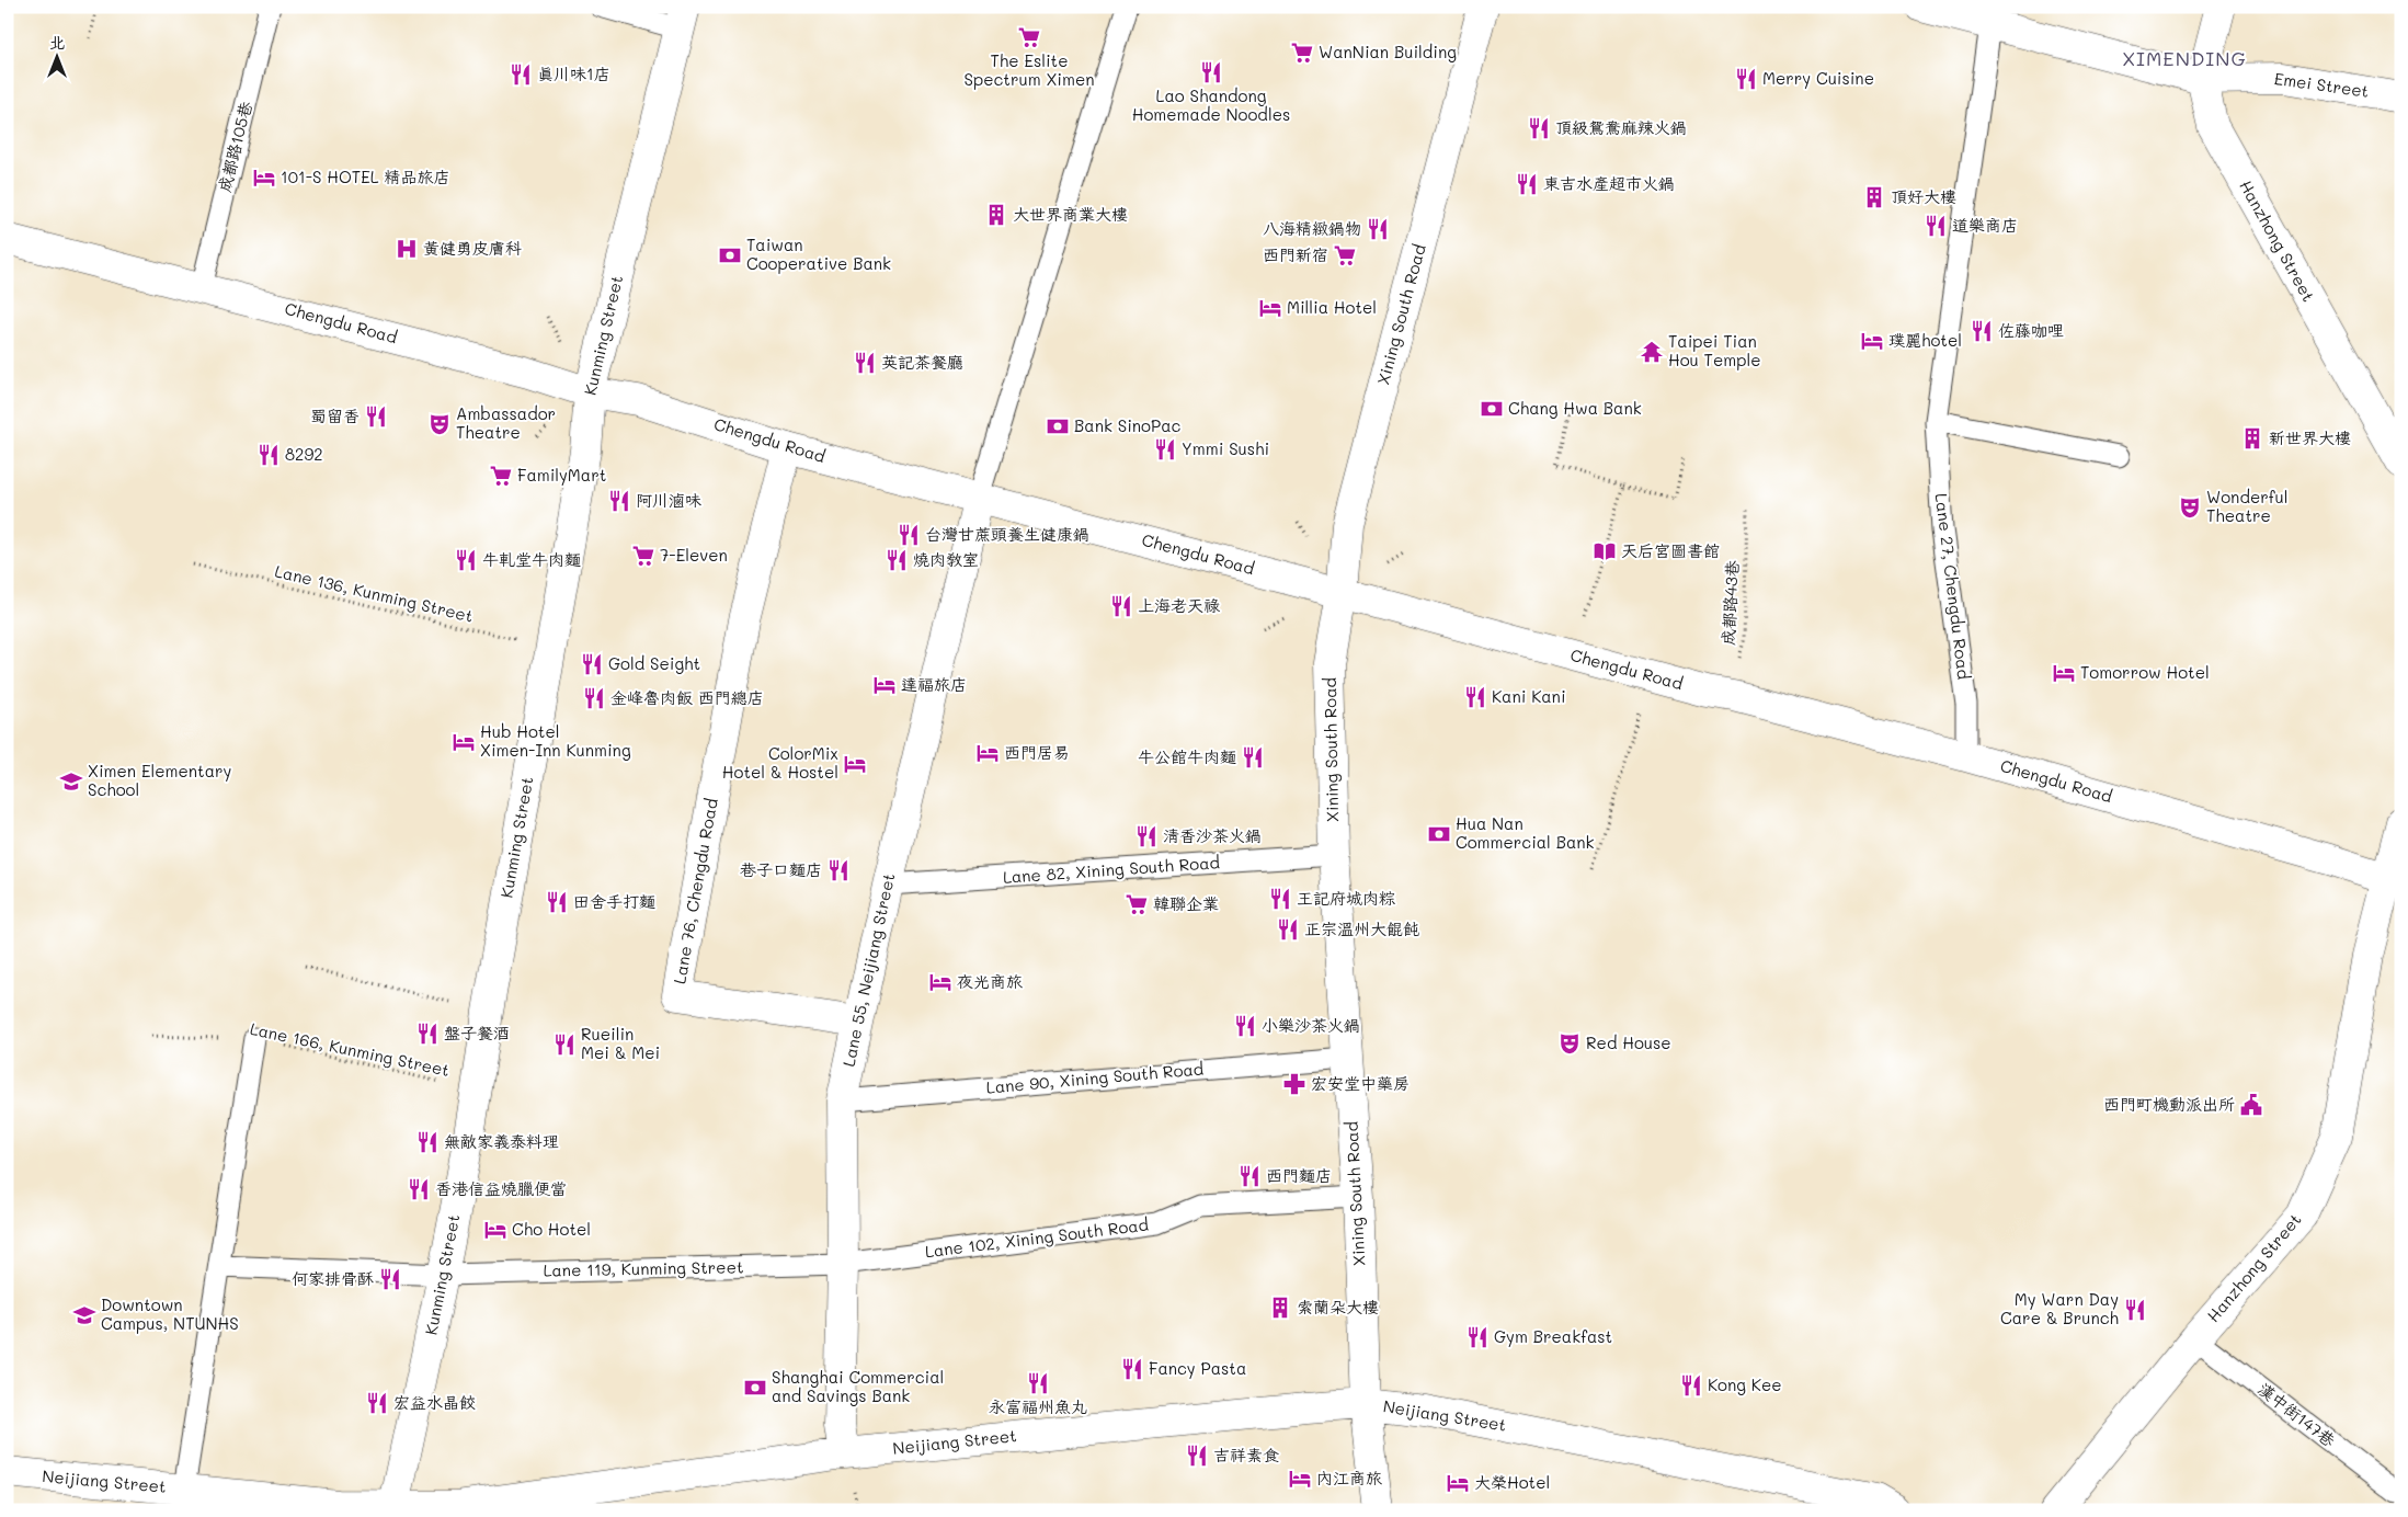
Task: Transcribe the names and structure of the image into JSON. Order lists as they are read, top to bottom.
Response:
{
  "streets": {
    "street": [
      "Emei Street",
      "Hanzhong Street",
      "Xining South Road",
      "Chengdu Road",
      "Kunming Street",
      "Lane 76, Chengdu Road",
      "Lane 55, Neijiang Street",
      "Neijiang Street"
    ],
    "lane": [
      "成都路105巷",
      "Lane 27, Chengdu Road",
      "Lane 82, Xining South Road",
      "Lane 90, Xining South Road",
      "Lane 102, Xining South Road",
      "Lane 119, Kunming Street",
      "漢中街147巷"
    ],
    "path": ["Lane 136, Kunming Street", "成都路43巷", "Lane 166, Kunming Street"]
  },
  "crossings": [
    ["Emei Street", "Hanzhong Street"],
    ["Emei Street", "Lane 27, Chengdu Road"],
    ["成都路105巷", "Chengdu Road"],
    ["Hanzhong Street", "Chengdu Road"],
    ["Hanzhong Street", "漢中街147巷"],
    ["Xining South Road", "Chengdu Road"],
    ["Xining South Road", "Lane 82, Xining South Road"],
    ["Xining South Road", "Lane 90, Xining South Road"],
    ["Xining South Road", "Lane 102, Xining South Road"],
    ["Xining South Road", "Neijiang Street"],
    ["Chengdu Road", "Kunming Street"],
    ["Chengdu Road", "Lane 27, Chengdu Road"],
    ["Chengdu Road", "成都路43巷"],
    ["Chengdu Road", "Lane 76, Chengdu Road"],
    ["Chengdu Road", "Lane 55, Neijiang Street"],
    ["Kunming Street", "Lane 136, Kunming Street"],
    ["Kunming Street", "Lane 166, Kunming Street"],
    ["Kunming Street", "Lane 119, Kunming Street"],
    ["Kunming Street", "Neijiang Street"],
    ["Lane 82, Xining South Road", "Lane 55, Neijiang Street"],
    ["Lane 76, Chengdu Road", "Lane 55, Neijiang Street"],
    ["Lane 55, Neijiang Street", "Lane 90, Xining South Road"],
    ["Lane 55, Neijiang Street", "Lane 102, Xining South Road"],
    ["Lane 55, Neijiang Street", "Lane 119, Kunming Street"],
    ["Lane 55, Neijiang Street", "Neijiang Street"],
    ["Lane 102, Xining South Road", "Lane 119, Kunming Street"]
  ],
  "districts": ["XIMENDING"],
  "places": {
    "supermarket": [
      "The Eslite Spectrum Ximen",
      "WanNian Building",
      "西門新宿",
      "FamilyMart",
      "7-Eleven",
      "韓聯企業"
    ],
    "restaurant": [
      "Lao Shandong Homemade Noodles",
      "真川味1店",
      "Merry Cuisine",
      "頂級鴛鴦麻辣火鍋",
      "東吉水產超市火鍋",
      "道樂商店",
      "八海精緻鍋物",
      "佐藤咖哩",
      "英記茶餐廳",
      "蜀留香",
      "Ymmi Sushi",
      "8292",
      "阿川滷味",
      "台灣甘蔗頭養生健康鍋",
      "牛軋堂牛肉麵",
      "燒肉教室",
      "上海老天祿",
      "Gold Seight",
      "Kani Kani",
      "金峰魯肉飯 西門總店",
      "牛公館牛肉麵",
      "清香沙茶火鍋",
      "巷子口麵店",
      "王記府城肉粽",
      "田舍手打麵",
      "正宗溫州大餛飩",
      "小樂沙茶火鍋",
      "盤子餐酒",
      "Rueilin Mei & Mei",
      "無敵家義泰料理",
      "西門麵店",
      "香港信益燒臘便當",
      "何家排骨酥",
      "My Warn Day Care & Brunch",
      "Gym Breakfast",
      "Fancy Pasta",
      "永富福州魚丸",
      "Kong Kee",
      "宏益水晶餃",
      "吉祥素食"
    ],
    "hotel": [
      "101-S HOTEL 精品旅店",
      "Millia Hotel",
      "璞麗hotel",
      "Tomorrow Hotel",
      "達福旅店",
      "Hub Hotel Ximen-Inn Kunming",
      "西門居易",
      "ColorMix Hotel & Hostel",
      "夜光商旅",
      "Cho Hotel",
      "內江商旅",
      "大榮Hotel"
    ],
    "building": [
      "頂好大樓",
      "大世界商業大樓",
      "新世界大樓",
      "索蘭朵大樓"
    ],
    "hospital": ["黃健勇皮膚科"],
    "bank": [
      "Taiwan Cooperative Bank",
      "Chang Hwa Bank",
      "Bank SinoPac",
      "Hua Nan Commercial Bank",
      "Shanghai Commercial and Savings Bank"
    ],
    "temple": ["Taipei Tian Hou Temple"],
    "theatre": ["Ambassador Theatre", "Wonderful Theatre", "Red House"],
    "library": ["天后宮圖書館"],
    "school or university": ["Ximen Elementary School", "Downtown Campus, NTUNHS"],
    "pharmacy": ["宏安堂中藥房"],
    "public building": ["西門町機動派出所"]
  },
  "north": "top"
}
